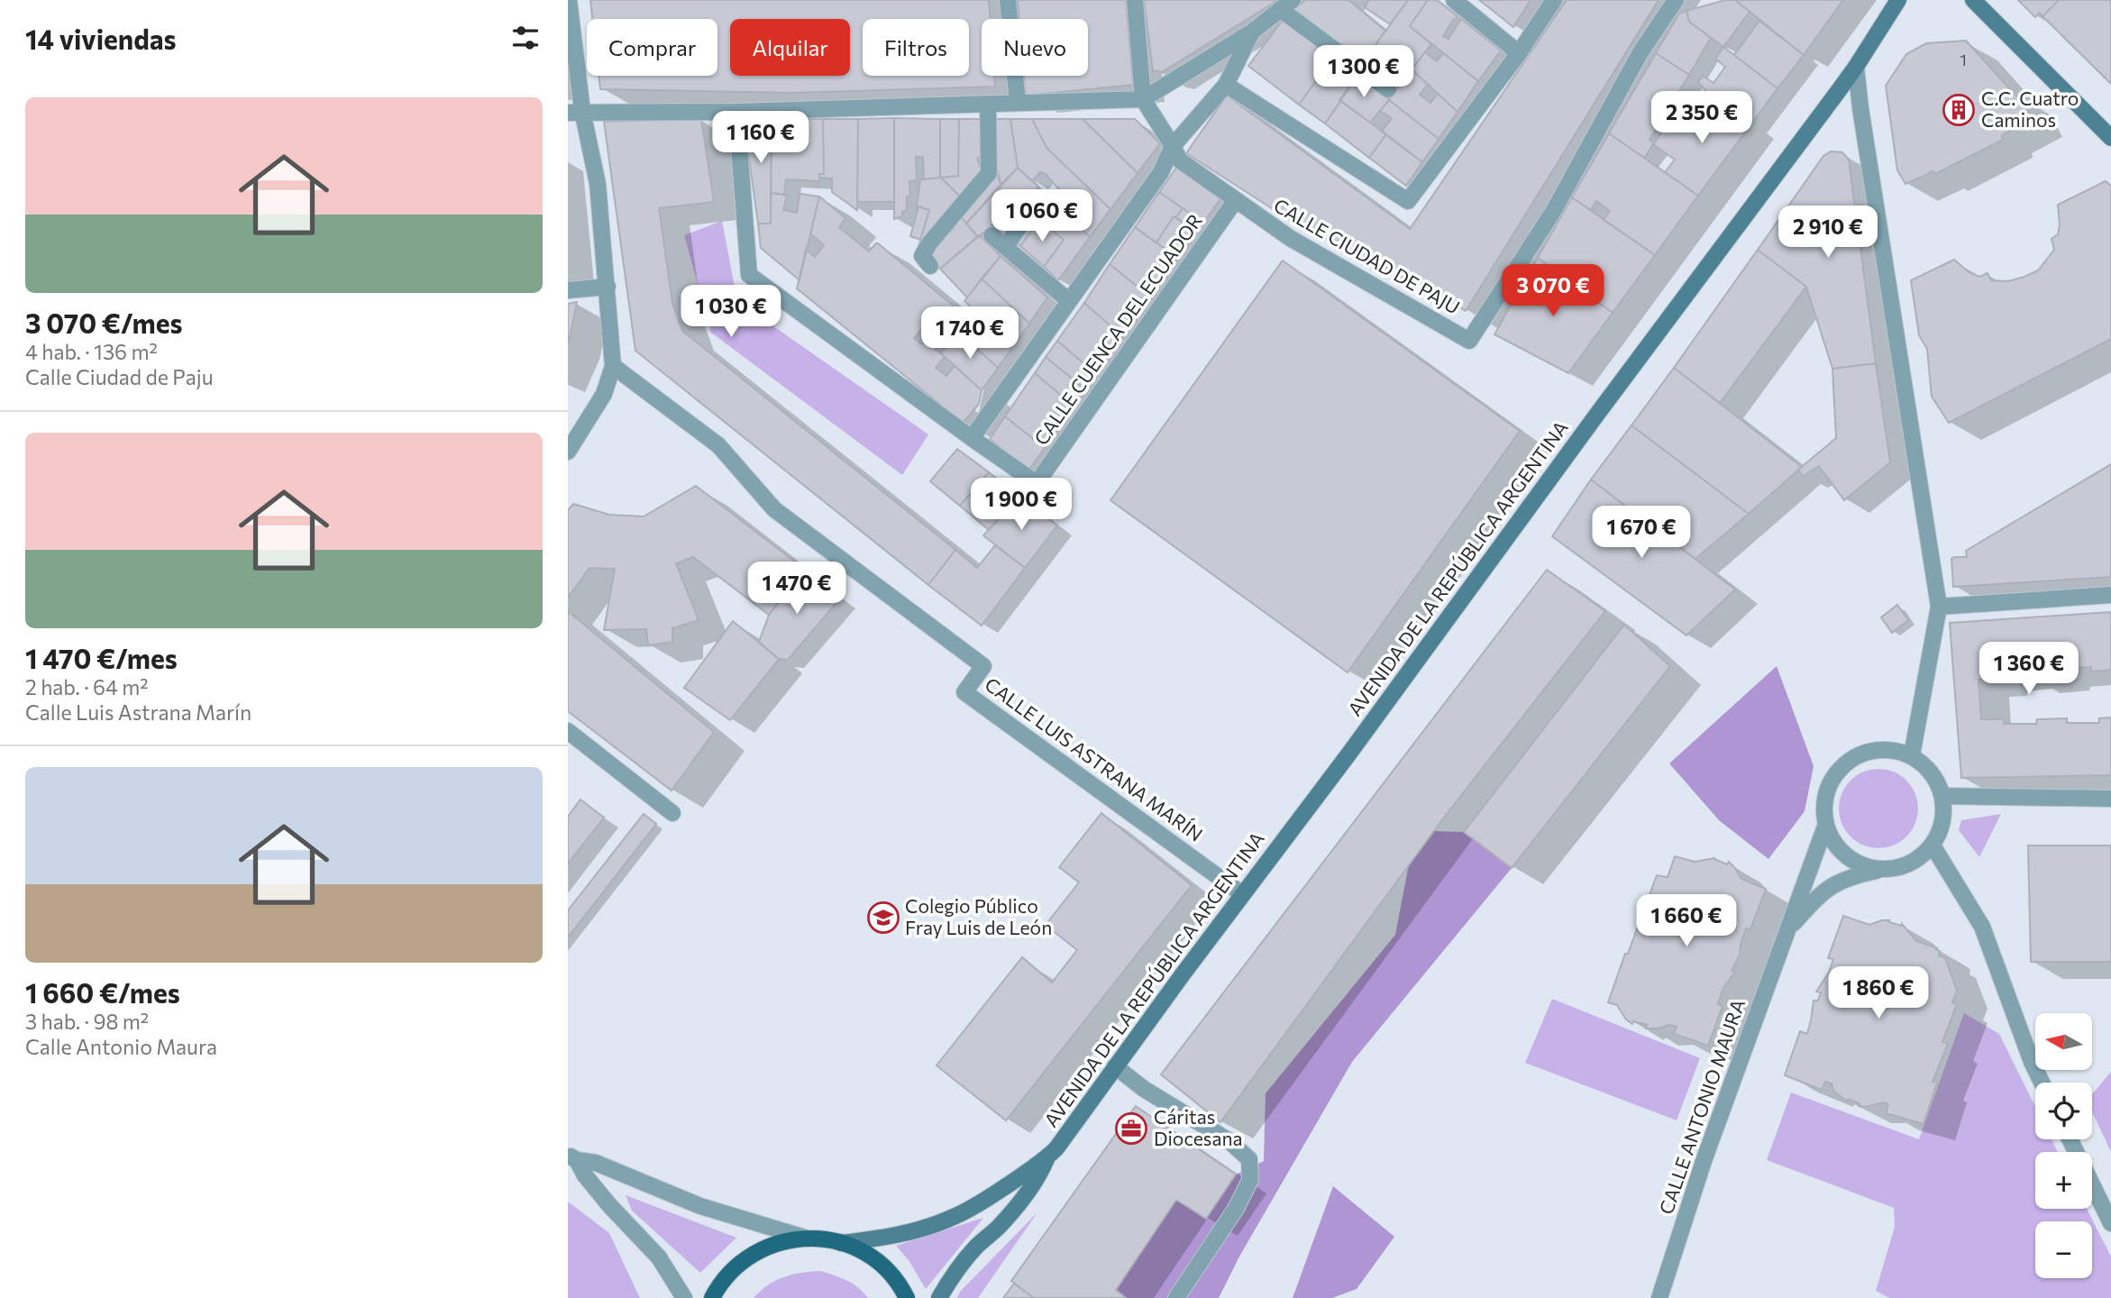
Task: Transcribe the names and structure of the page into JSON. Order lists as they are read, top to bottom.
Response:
{
  "streets": {
    "main road": ["AVENIDA DE LA REPÚBLICA ARGENTINA"],
    "street": [
      "CALLE CIUDAD DE PAJU",
      "CALLE CUENCA DEL ECUADOR",
      "CALLE LUIS ASTRANA MARÍN",
      "CALLE ANTONIO MAURA"
    ]
  },
  "crossings": [
    ["CALLE CIUDAD DE PAJU", "CALLE CUENCA DEL ECUADOR"],
    ["AVENIDA DE LA REPÚBLICA ARGENTINA", "CALLE LUIS ASTRANA MARÍN"]
  ],
  "places": {
    "building": ["C.C. Cuatro Caminos"],
    "school or university": ["Colegio Público Fray Luis de León"],
    "office": ["Cáritas Diocesana"]
  },
  "house_numbers": ["1"],
  "north": "left",
  "page": {
    "heading": "14 viviendas",
    "chip": [
      "Comprar",
      "Alquilar",
      "Filtros",
      "Nuevo"
    ],
    "price": [
      "1 300 €",
      "2 350 €",
      "1 160 €",
      "1 060 €",
      "2 910 €",
      "3 070 €",
      "1 030 €",
      "1 740 €",
      "1 900 €",
      "1 670 €",
      "1 470 €",
      "1 360 €",
      "1 660 €",
      "1 860 €"
    ],
    "list": [
      {
        "name": "3 070 €/mes",
        "note": "4 hab. · 136 m² · Calle Ciudad de Paju"
      },
      {
        "name": "1 470 €/mes",
        "note": "2 hab. · 64 m² · Calle Luis Astrana Marín"
      },
      {
        "name": "1 660 €/mes",
        "note": "3 hab. · 98 m² · Calle Antonio Maura"
      }
    ],
    "map_buttons": ["+", "−"]
  }
}
